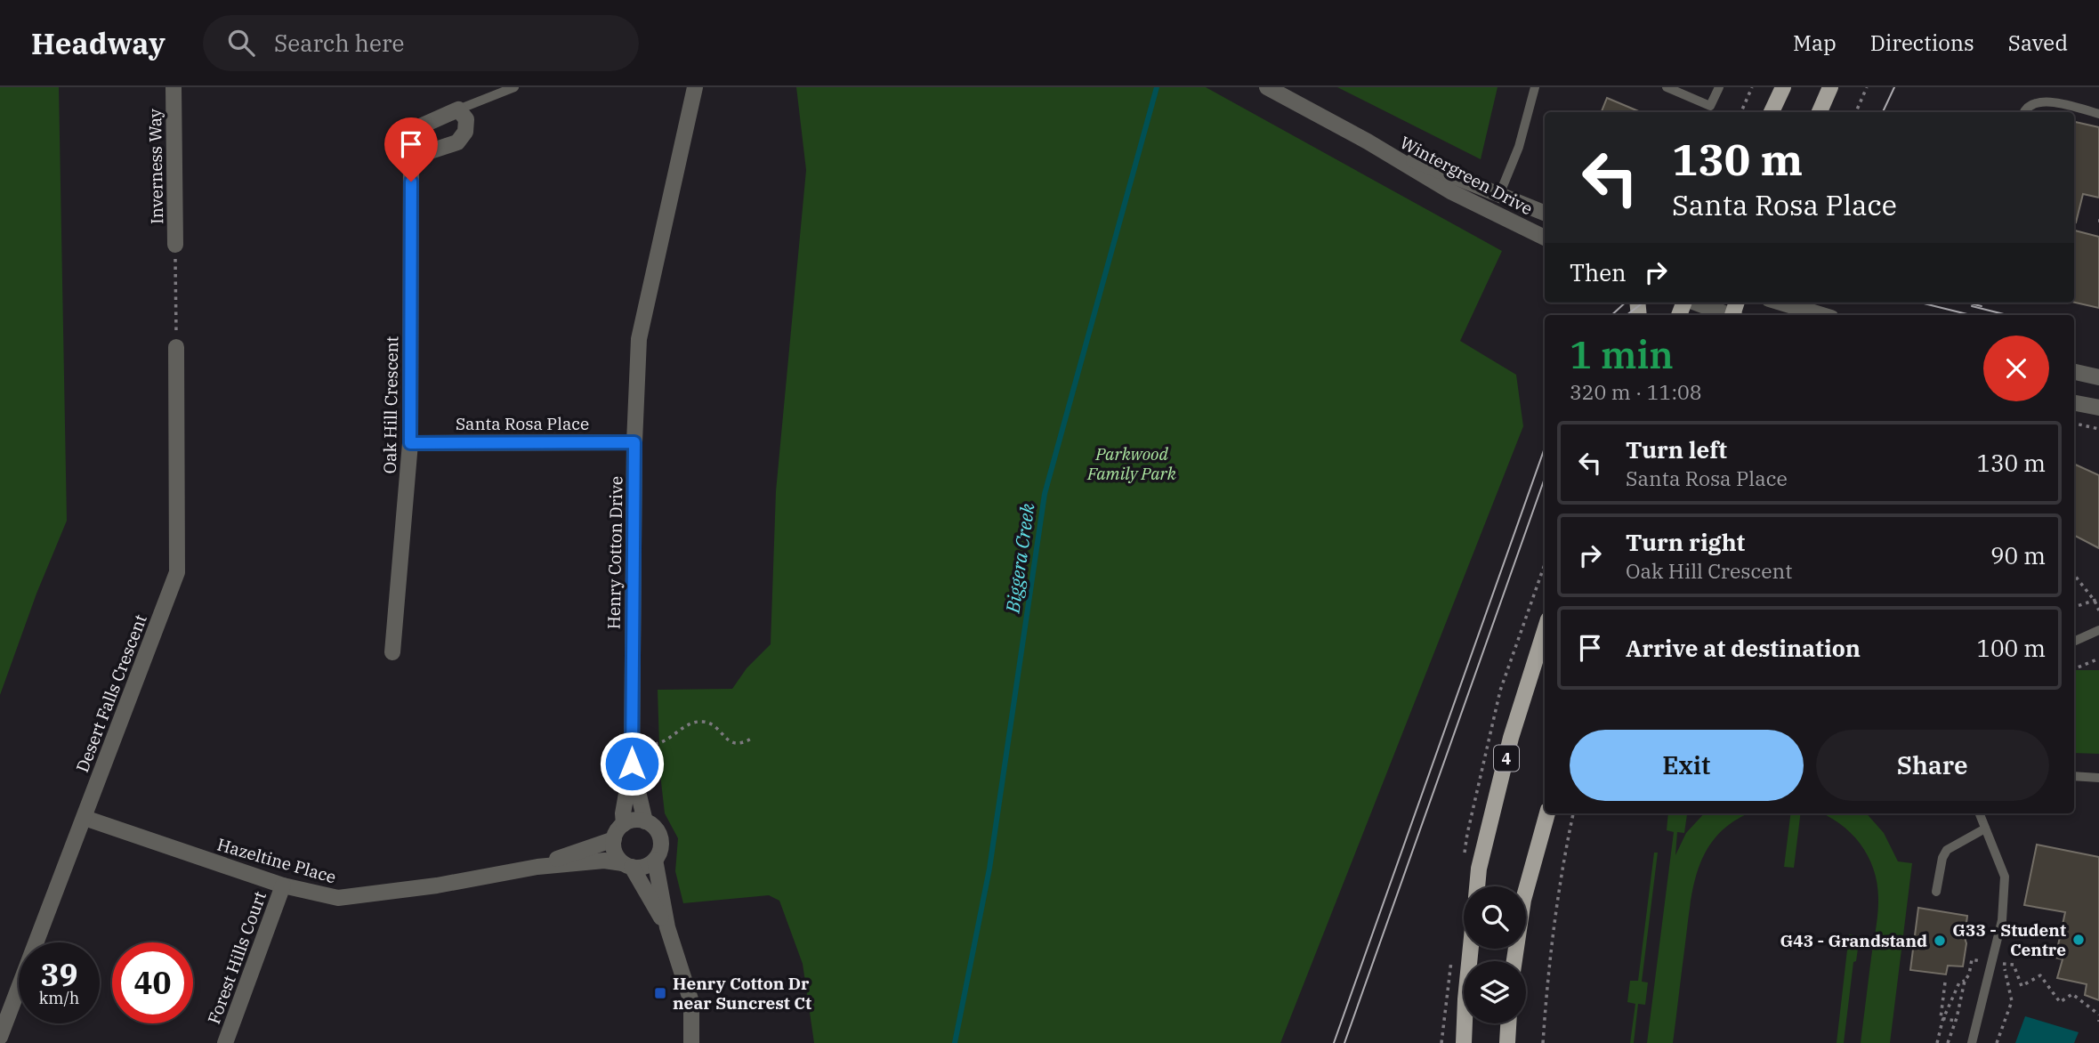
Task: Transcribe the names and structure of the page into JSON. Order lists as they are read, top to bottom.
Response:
{
  "streets": {
    "main road": ["4"],
    "street": [
      "Inverness Way",
      "Wintergreen Drive",
      "Oak Hill Crescent",
      "Santa Rosa Place",
      "Henry Cotton Drive",
      "Desert Falls Crescent",
      "Hazeltine Place",
      "Forest Hills Court"
    ]
  },
  "crossings": [
    ["Oak Hill Crescent", "Santa Rosa Place"],
    ["Santa Rosa Place", "Henry Cotton Drive"],
    ["Henry Cotton Drive", "Hazeltine Place"],
    ["Desert Falls Crescent", "Hazeltine Place"],
    ["Hazeltine Place", "Forest Hills Court"]
  ],
  "water": ["Biggera Creek"],
  "parks": ["Parkwood Family Park"],
  "places": {
    "other": ["G33 - Student Centre", "G43 - Grandstand"],
    "transit": ["Henry Cotton Dr near Suncrest Ct"]
  },
  "page": {
    "header": "Headway",
    "search": "Search here",
    "nav": ["Map", "Directions", "Saved"],
    "turn": ["130 m", "Santa Rosa Place"],
    "then": "Then",
    "heading": ["1 min", "320 m · 11:08"],
    "list": [
      {
        "name": "Turn left",
        "note": "Santa Rosa Place",
        "value": "130 m"
      },
      {
        "name": "Turn right",
        "note": "Oak Hill Crescent",
        "value": "90 m"
      },
      {
        "name": "Arrive at destination",
        "value": "100 m"
      }
    ],
    "buttons": ["Exit", "Share"],
    "speed": "39 km/h",
    "limit": "40"
  }
}
